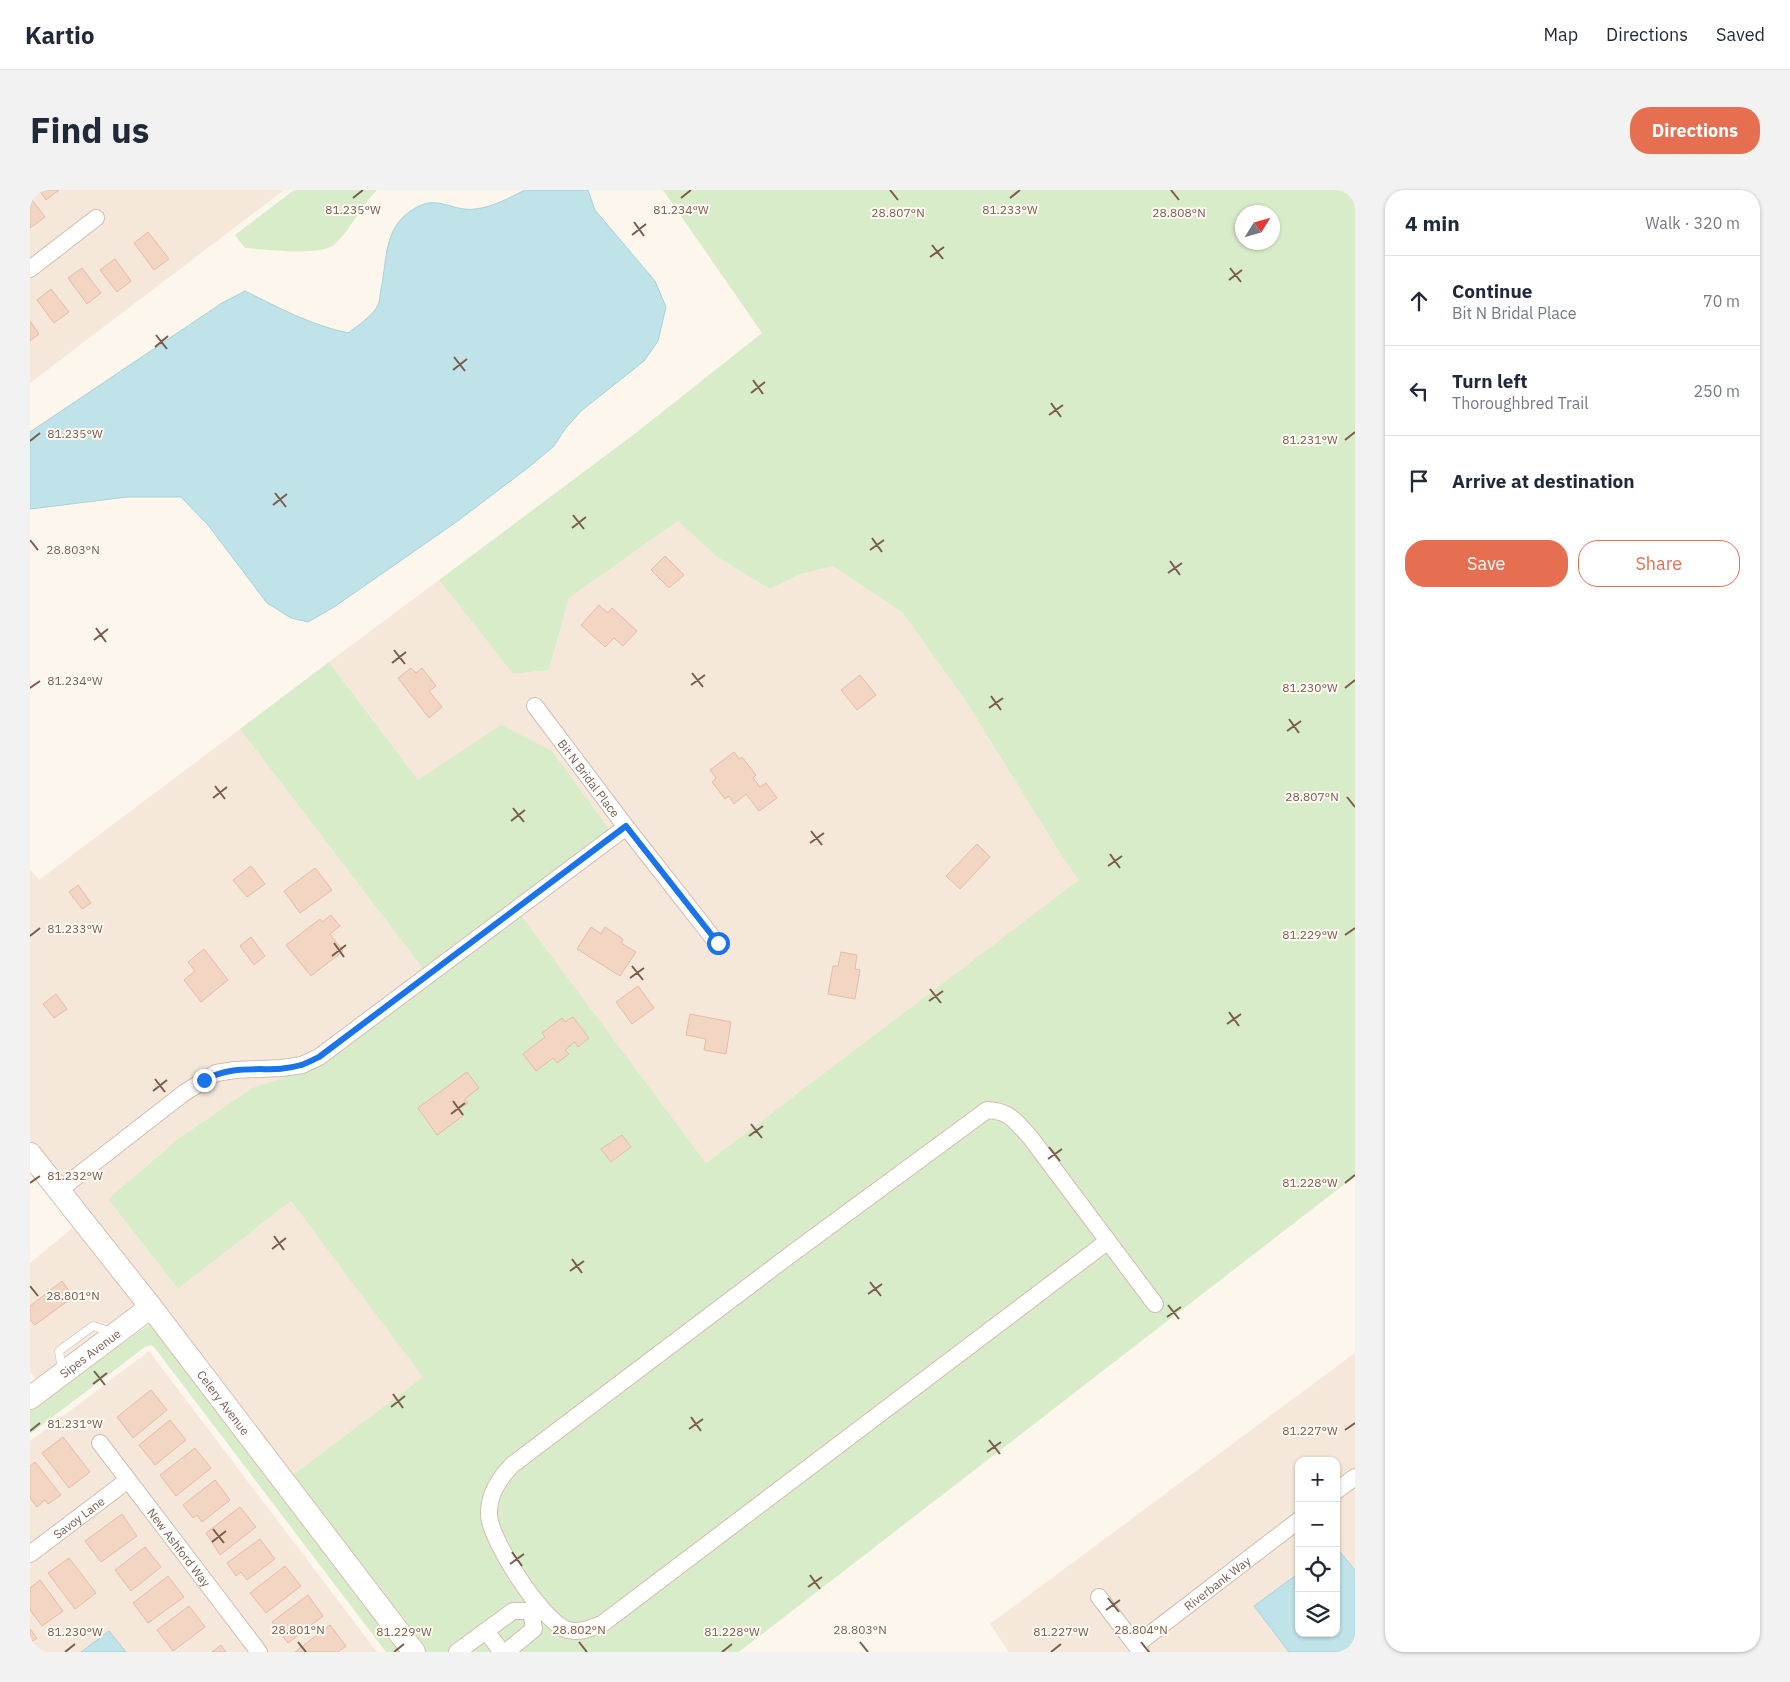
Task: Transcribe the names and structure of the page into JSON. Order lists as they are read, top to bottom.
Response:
{
  "streets": {
    "main road": ["Sipes Avenue", "Celery Avenue"],
    "street": [
      "Bit N Bridal Place",
      "Savoy Lane",
      "New Ashford Way",
      "Riverbank Way"
    ]
  },
  "crossings": [
    ["Sipes Avenue", "Celery Avenue"],
    ["Savoy Lane", "New Ashford Way"]
  ],
  "north": "top right",
  "page": {
    "header": "Kartio",
    "nav": ["Map", "Directions", "Saved"],
    "title": "Find us",
    "buttons": [
      "Directions",
      ["Save", "Share"]
    ],
    "heading": ["4 min", "Walk · 320 m"],
    "list": [
      ["Continue", "Bit N Bridal Place", "70 m"],
      ["Turn left", "Thoroughbred Trail", "250 m"],
      "Arrive at destination"
    ],
    "map_buttons": ["+", "−"]
  },
  "coordinates": [
    "81.235°W",
    "81.234°W",
    "81.233°W",
    "28.807°N",
    "28.808°N",
    "81.231°W",
    "28.803°N",
    "81.230°W",
    "81.229°W",
    "81.232°W",
    "81.228°W",
    "28.801°N",
    "81.227°W",
    "28.802°N",
    "28.804°N"
  ]
}
